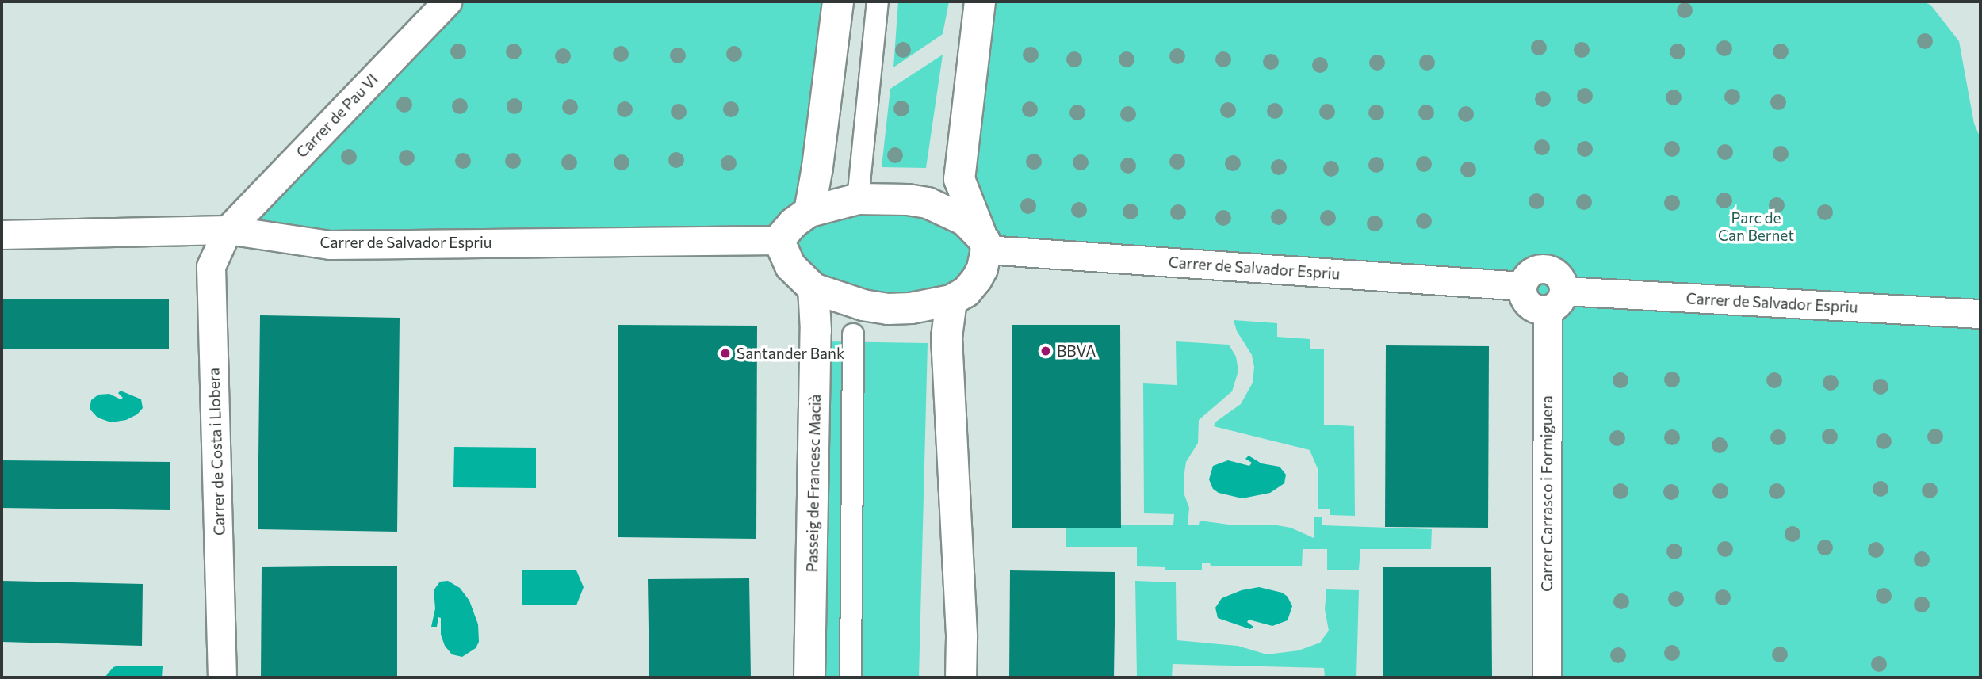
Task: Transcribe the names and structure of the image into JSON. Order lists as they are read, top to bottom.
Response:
{
  "streets": {
    "street": [
      "Carrer de Pau VI",
      "Carrer de Salvador Espriu",
      "Carrer de Costa i Llobera",
      "Passeig de Francesc Macià",
      "Carrer Carrasco i Formiguera"
    ]
  },
  "crossings": [
    ["Carrer de Pau VI", "Carrer de Salvador Espriu"],
    ["Carrer de Pau VI", "Carrer de Costa i Llobera"],
    ["Carrer de Salvador Espriu", "Carrer de Costa i Llobera"],
    ["Carrer de Salvador Espriu", "Carrer Carrasco i Formiguera"]
  ],
  "parks": ["Parc de Can Bernet"],
  "places": ["BBVA", "Santander Bank"]
}
